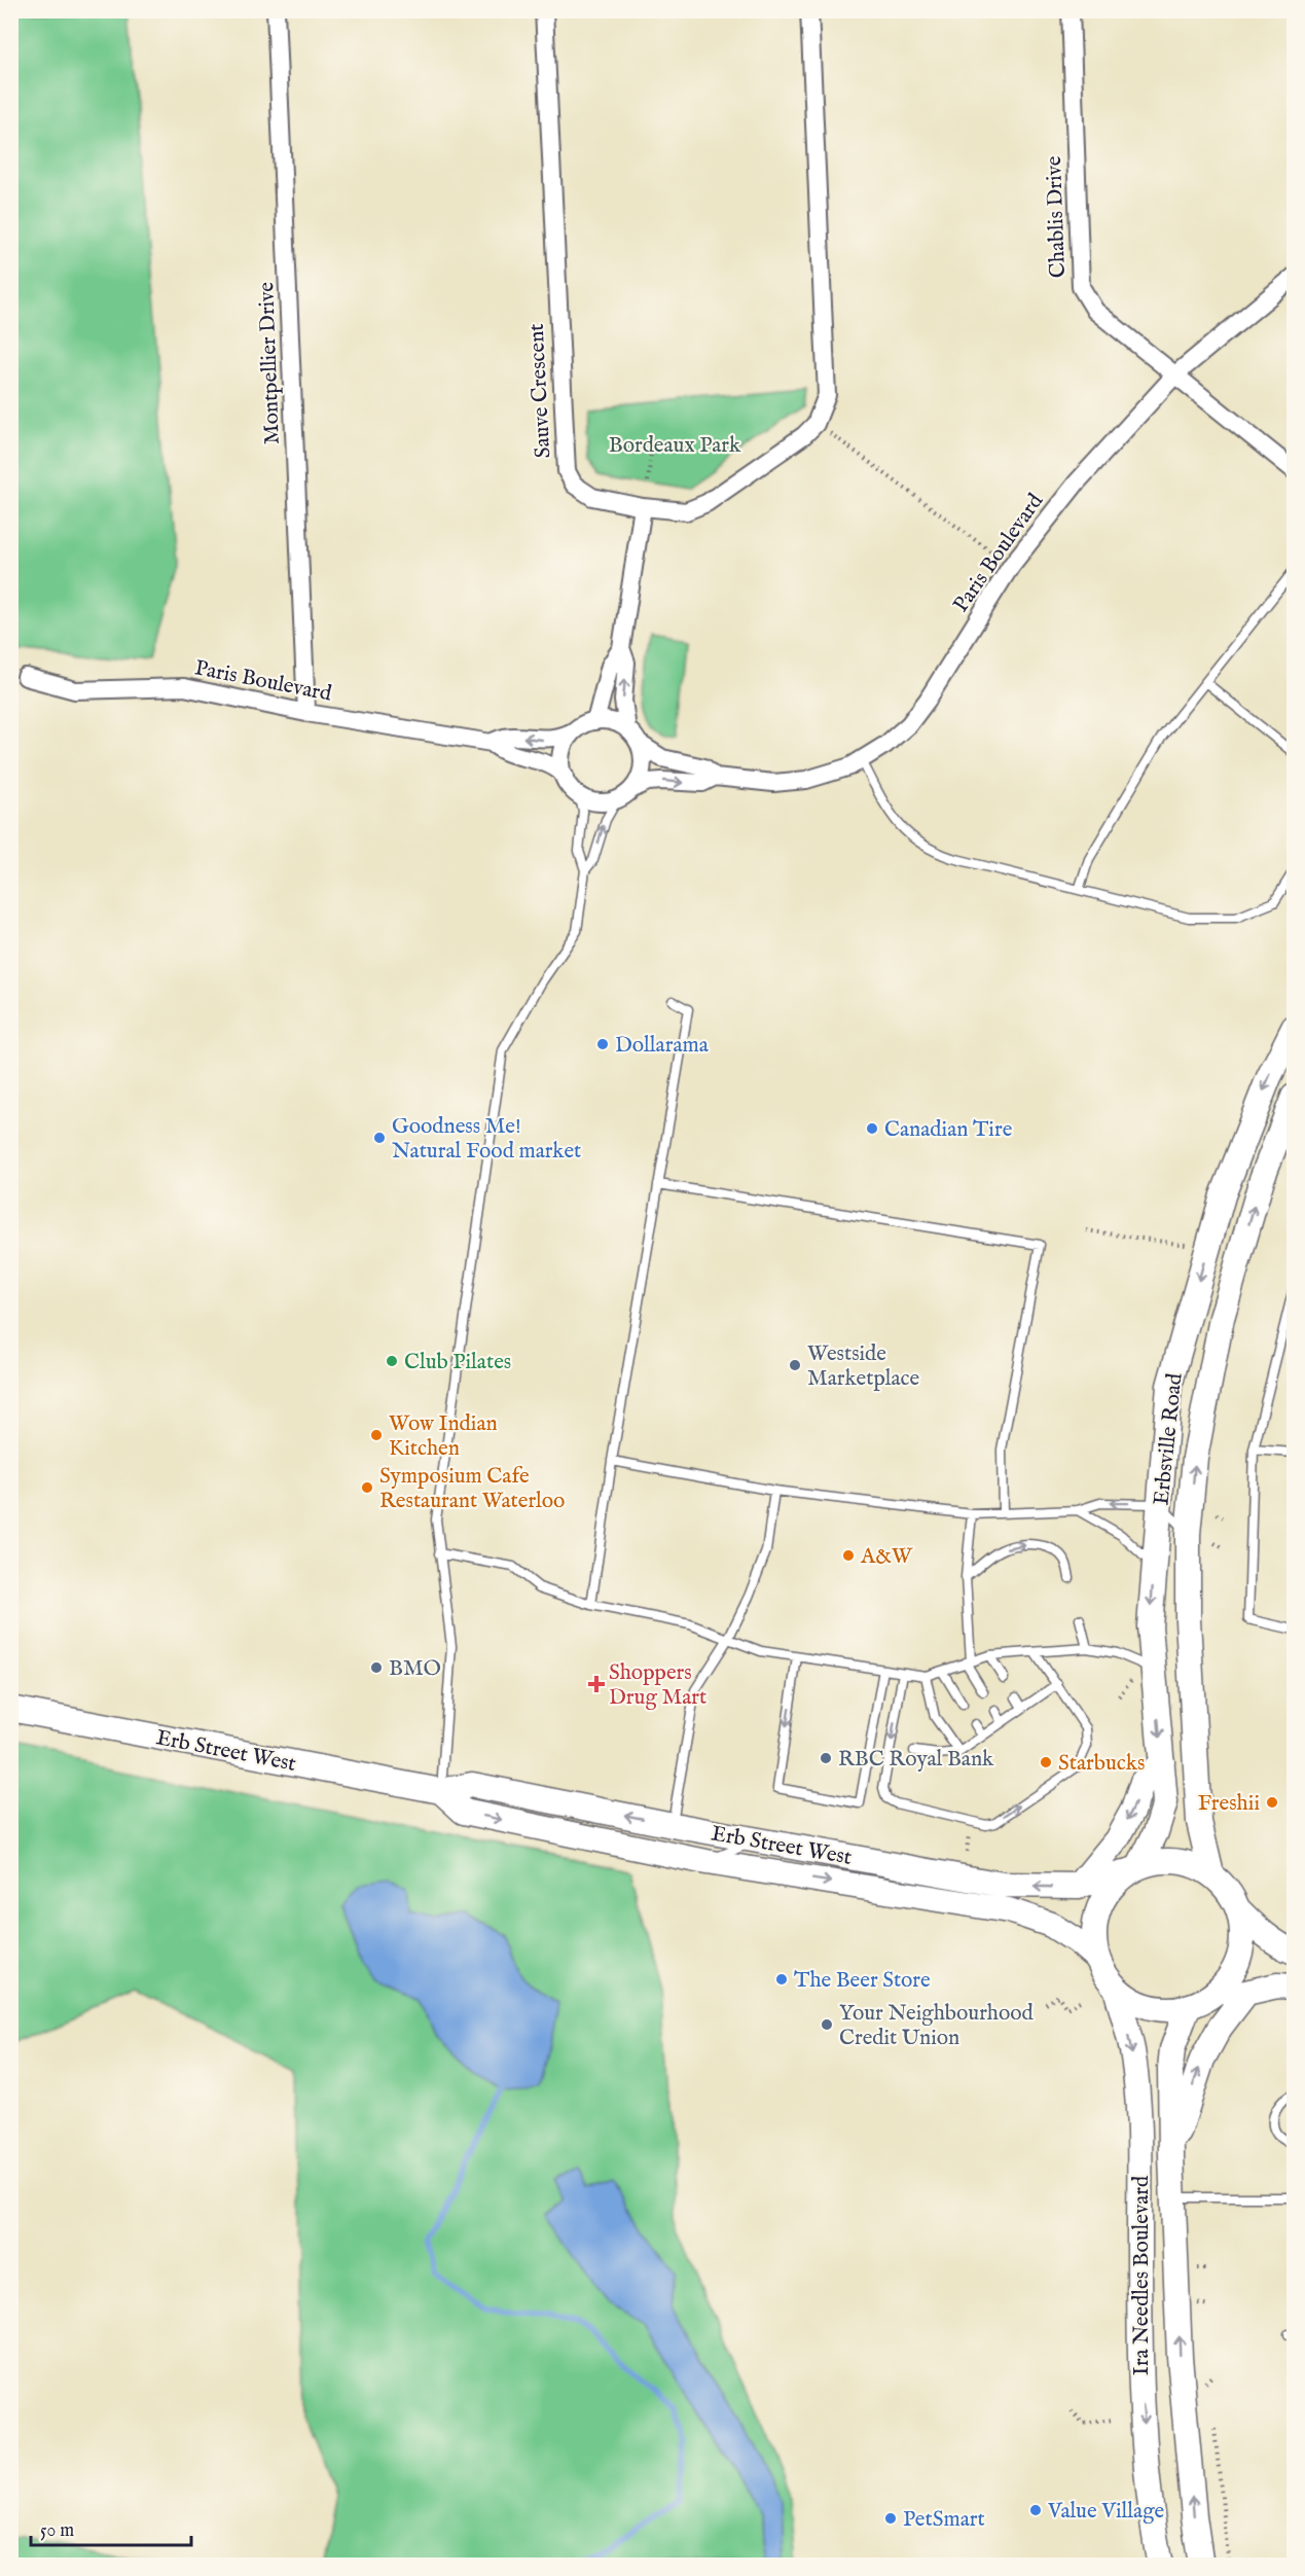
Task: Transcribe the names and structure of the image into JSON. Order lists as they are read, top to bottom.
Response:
{
  "streets": {
    "main road": ["Erbsville Road", "Erb Street West", "Ira Needles Boulevard"],
    "street": [
      "Chablis Drive",
      "Montpellier Drive",
      "Sauve Crescent",
      "Paris Boulevard"
    ]
  },
  "crossings": [
    ["Chablis Drive", "Paris Boulevard"],
    ["Montpellier Drive", "Paris Boulevard"],
    ["Erbsville Road", "Erb Street West"],
    ["Erbsville Road", "Ira Needles Boulevard"],
    ["Erb Street West", "Ira Needles Boulevard"]
  ],
  "parks": ["Bordeaux Park"],
  "places": {
    "other": [
      "Dollarama",
      "Canadian Tire",
      "Goodness Me! Natural Food market",
      "Club Pilates",
      "Westside Marketplace",
      "Wow Indian Kitchen",
      "Symposium Cafe Restaurant Waterloo",
      "A&W",
      "BMO",
      "RBC Royal Bank",
      "Starbucks",
      "Freshii",
      "The Beer Store",
      "Your Neighbourhood Credit Union",
      "Value Village",
      "PetSmart"
    ],
    "health": ["Shoppers Drug Mart"]
  },
  "scale_bar": "50 m"
}
